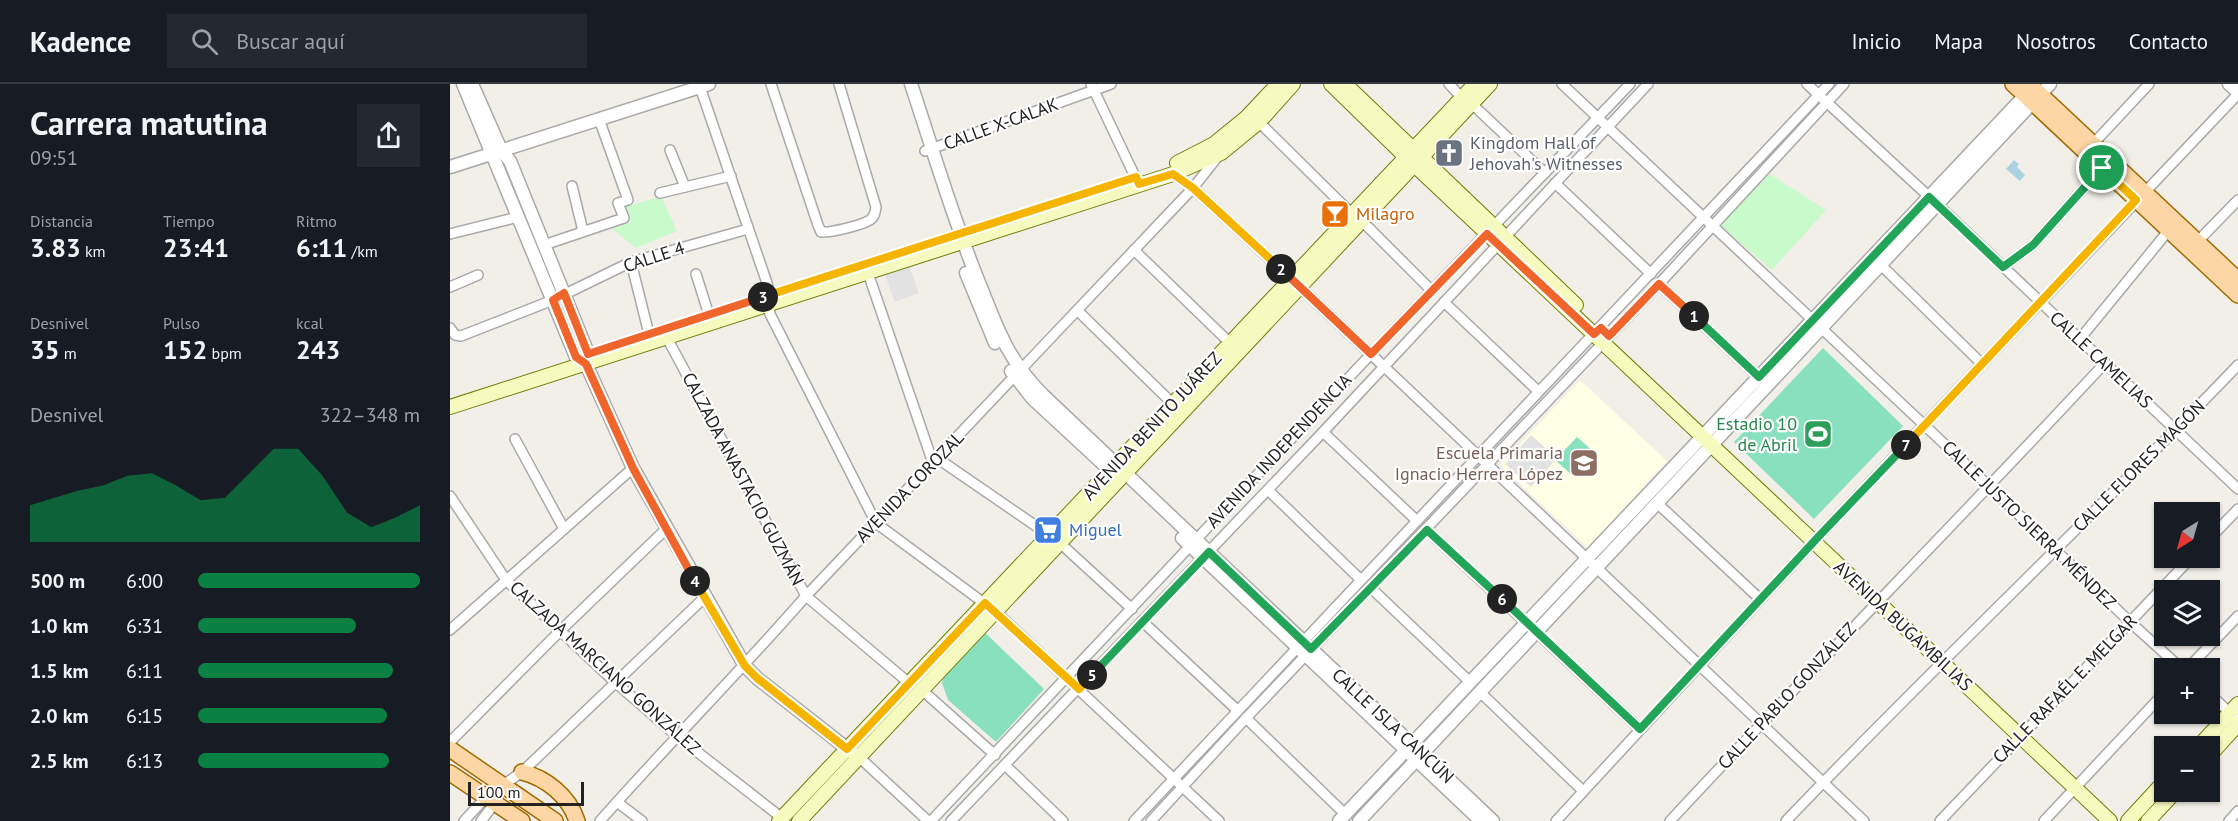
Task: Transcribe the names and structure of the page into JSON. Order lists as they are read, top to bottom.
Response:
{
  "streets": {
    "main road": ["AVENIDA BENITO JUÁREZ", "AVENIDA BUGAMBILIAS"],
    "street": [
      "CALLE X-CALAK",
      "CALLE 4",
      "CALLE CAMELIAS",
      "AVENIDA INDEPENDENCIA",
      "CALLE FLORES MAGÓN",
      "CALZADA ANASTACIO GUZMÁN",
      "AVENIDA COROZAL",
      "CALLE JUSTO SIERRA MÉNDEZ",
      "CALZADA MARCIANO GONZÁLEZ",
      "CALLE RAFAÉL E. MELGAR",
      "CALLE PABLO GONZÁLEZ",
      "CALLE ISLA CANCÚN"
    ]
  },
  "crossings": [
    ["CALLE X-CALAK", "CALLE ISLA CANCÚN"],
    ["CALLE CAMELIAS", "CALLE FLORES MAGÓN"],
    ["CALLE CAMELIAS", "CALLE PABLO GONZÁLEZ"],
    ["AVENIDA BENITO JUÁREZ", "CALZADA ANASTACIO GUZMÁN"],
    ["AVENIDA BENITO JUÁREZ", "AVENIDA BUGAMBILIAS"],
    ["AVENIDA BENITO JUÁREZ", "CALZADA MARCIANO GONZÁLEZ"],
    ["AVENIDA BENITO JUÁREZ", "CALLE ISLA CANCÚN"],
    ["AVENIDA INDEPENDENCIA", "CALLE JUSTO SIERRA MÉNDEZ"],
    ["AVENIDA INDEPENDENCIA", "AVENIDA BUGAMBILIAS"],
    ["AVENIDA INDEPENDENCIA", "CALLE ISLA CANCÚN"],
    ["CALLE FLORES MAGÓN", "CALLE JUSTO SIERRA MÉNDEZ"],
    ["CALLE FLORES MAGÓN", "AVENIDA BUGAMBILIAS"],
    ["CALZADA ANASTACIO GUZMÁN", "AVENIDA COROZAL"],
    ["AVENIDA COROZAL", "CALZADA MARCIANO GONZÁLEZ"],
    ["AVENIDA COROZAL", "CALLE ISLA CANCÚN"],
    ["CALLE JUSTO SIERRA MÉNDEZ", "CALLE RAFAÉL E. MELGAR"],
    ["CALLE JUSTO SIERRA MÉNDEZ", "CALLE PABLO GONZÁLEZ"],
    ["AVENIDA BUGAMBILIAS", "CALLE RAFAÉL E. MELGAR"],
    ["AVENIDA BUGAMBILIAS", "CALLE PABLO GONZÁLEZ"]
  ],
  "places": {
    "church": ["Kingdom Hall of Jehovah's Witnesses"],
    "bar": ["Milagro"],
    "sports": ["Estadio 10 de Abril"],
    "school or university": ["Escuela Primaria Ignacio Herrera López"],
    "supermarket": ["Miguel"]
  },
  "scale_bar": "100 m",
  "north": "bottom left",
  "page": {
    "header": "Kadence",
    "search": "Buscar aquí",
    "nav": [
      "Inicio",
      "Mapa",
      "Nosotros",
      "Contacto"
    ],
    "heading": ["Carrera matutina", "09:51"],
    "stats": [
      ["Distancia", "3.83 km"],
      ["Tiempo", "23:41"],
      ["Ritmo", "6:11 /km"],
      ["Desnivel", "35 m"],
      ["Pulso", "152 bpm"],
      ["kcal", "243"]
    ],
    "pins": [
      "2",
      "3",
      "1",
      "7",
      "4",
      "6",
      "5"
    ],
    "chart": ["Desnivel", "322–348 m"],
    "map_buttons": ["+", "−"],
    "list": [
      {
        "name": "500 m",
        "note": "6:00"
      },
      {
        "name": "1.0 km",
        "note": "6:31"
      },
      {
        "name": "1.5 km",
        "note": "6:11"
      },
      {
        "name": "2.0 km",
        "note": "6:15"
      },
      {
        "name": "2.5 km",
        "note": "6:13"
      }
    ],
    "scale": "100 m"
  }
}
